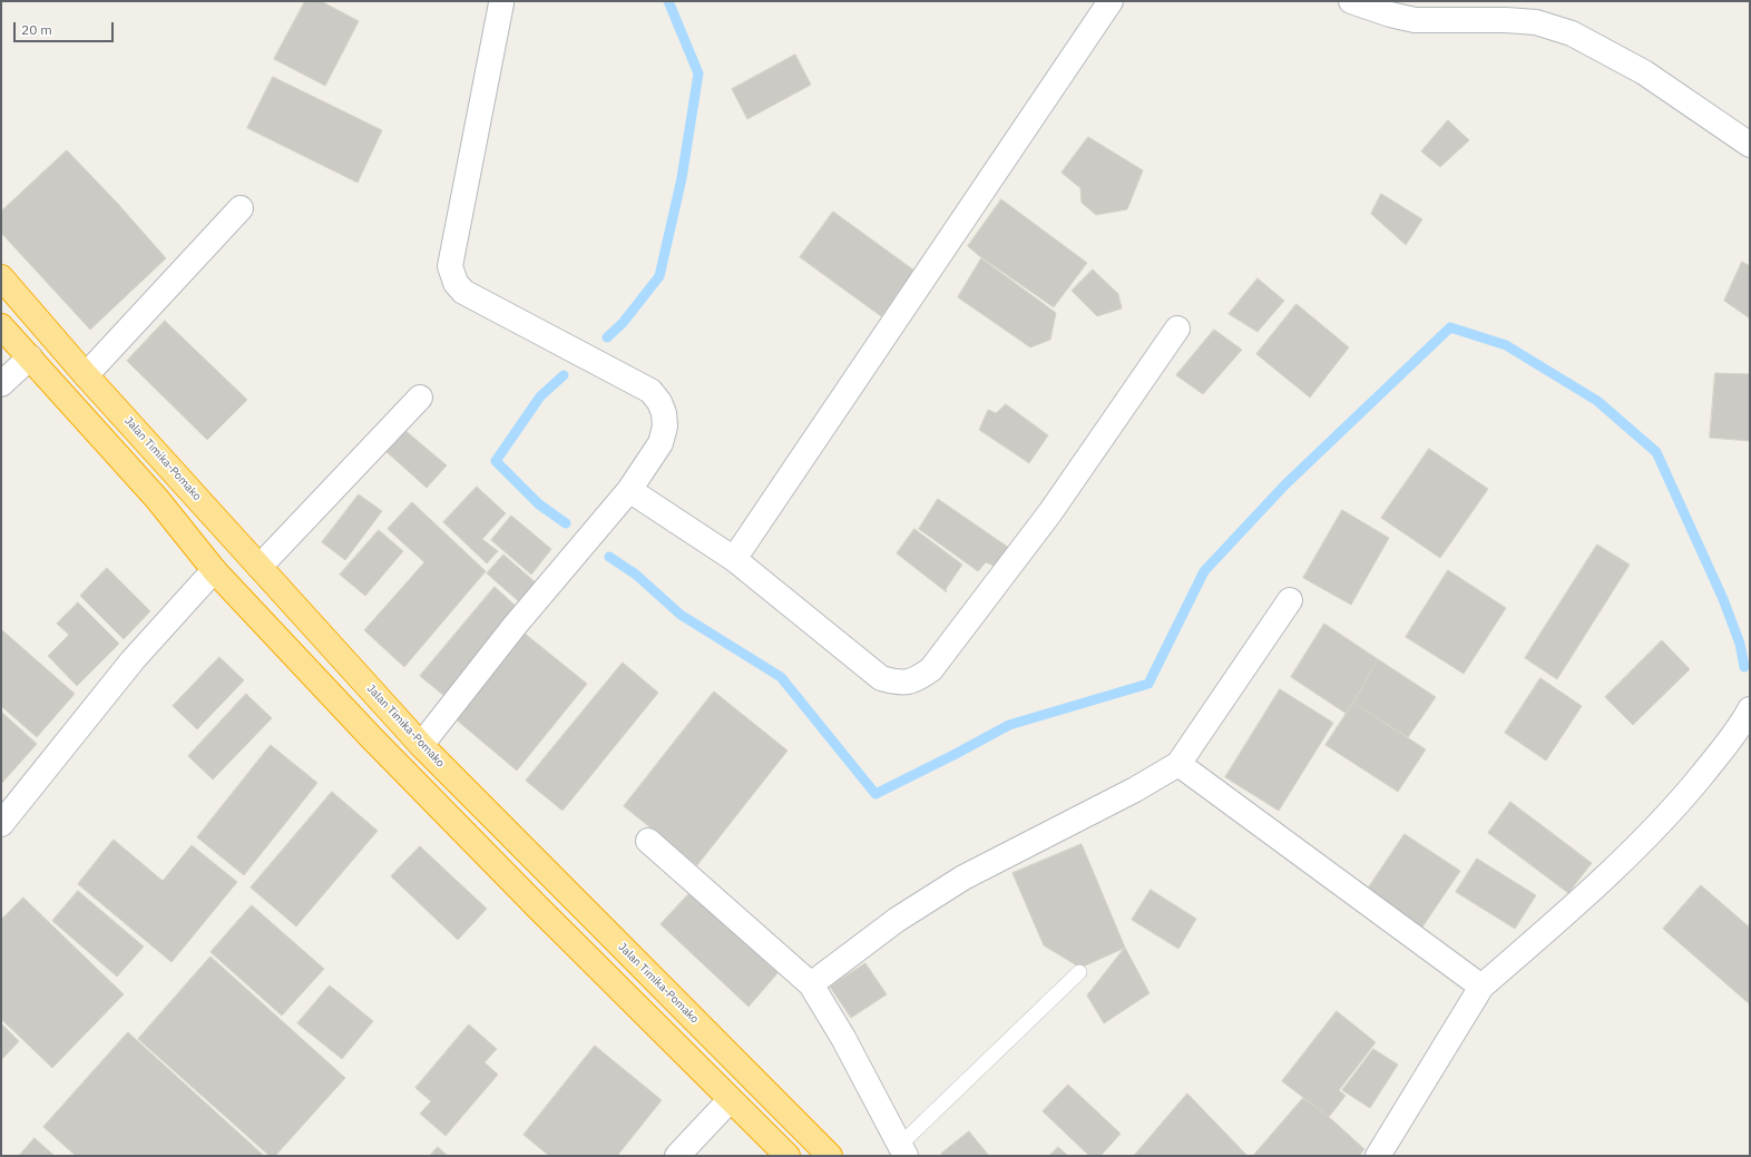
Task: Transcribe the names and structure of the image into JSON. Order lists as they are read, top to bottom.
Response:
{
  "streets": {
    "highway": ["Jalan Timika-Pomako"]
  },
  "scale_bar": "20 m"
}
